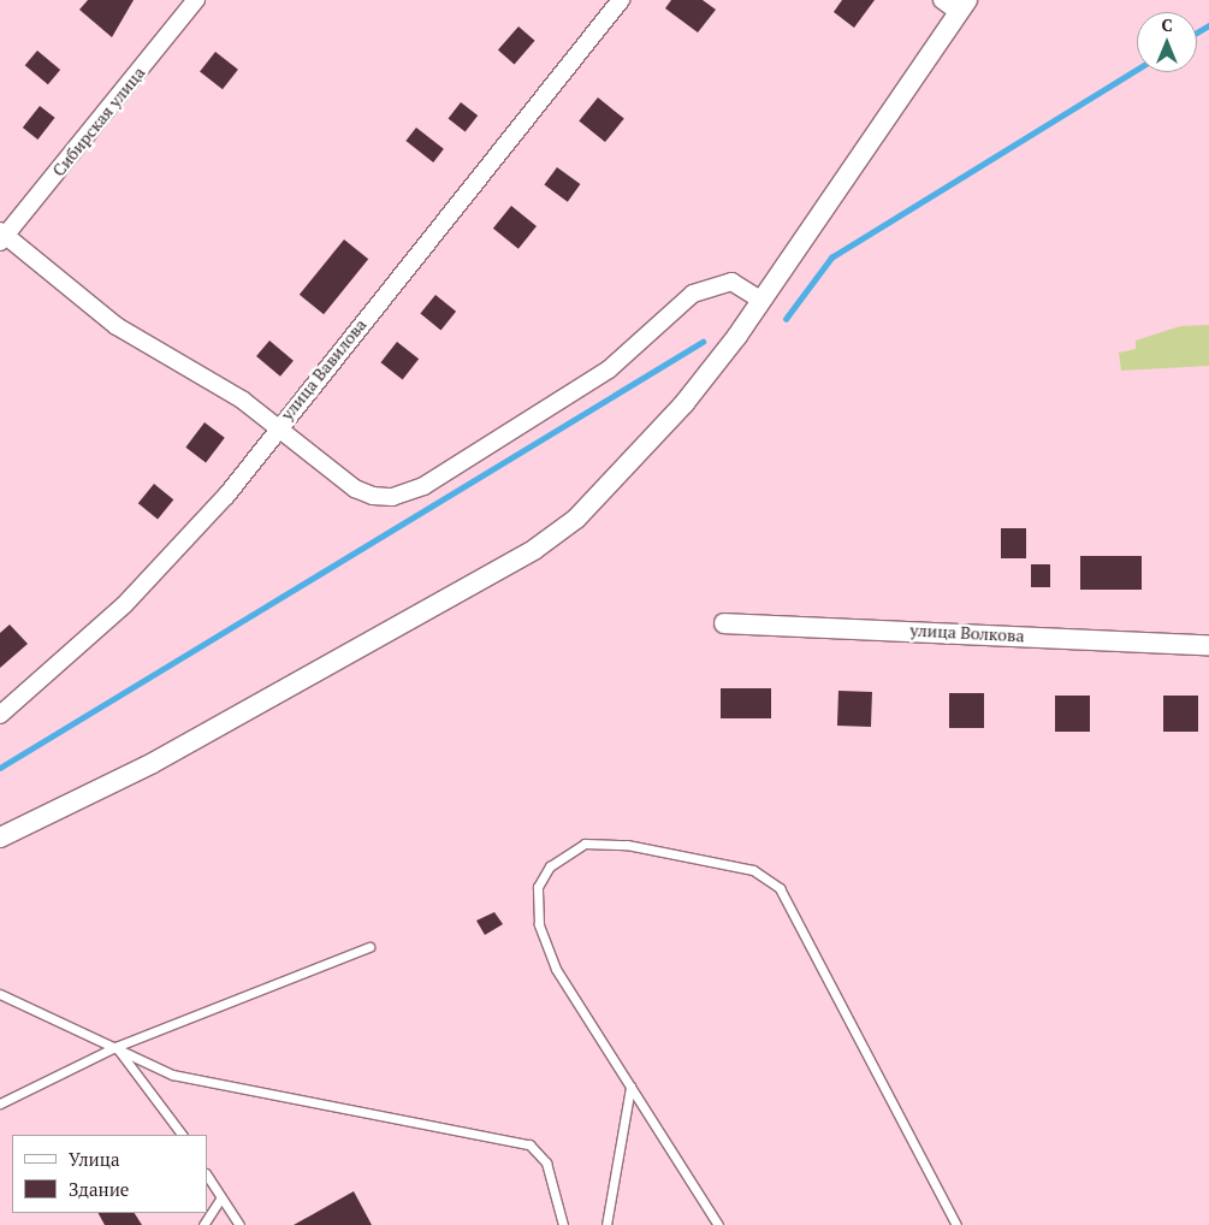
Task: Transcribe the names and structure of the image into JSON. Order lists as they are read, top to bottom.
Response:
{
  "streets": {
    "street": ["Сибирская улица", "улица Вавилова", "улица Волкова"]
  },
  "legend": ["Улица", "Здание"],
  "north": "top"
}
